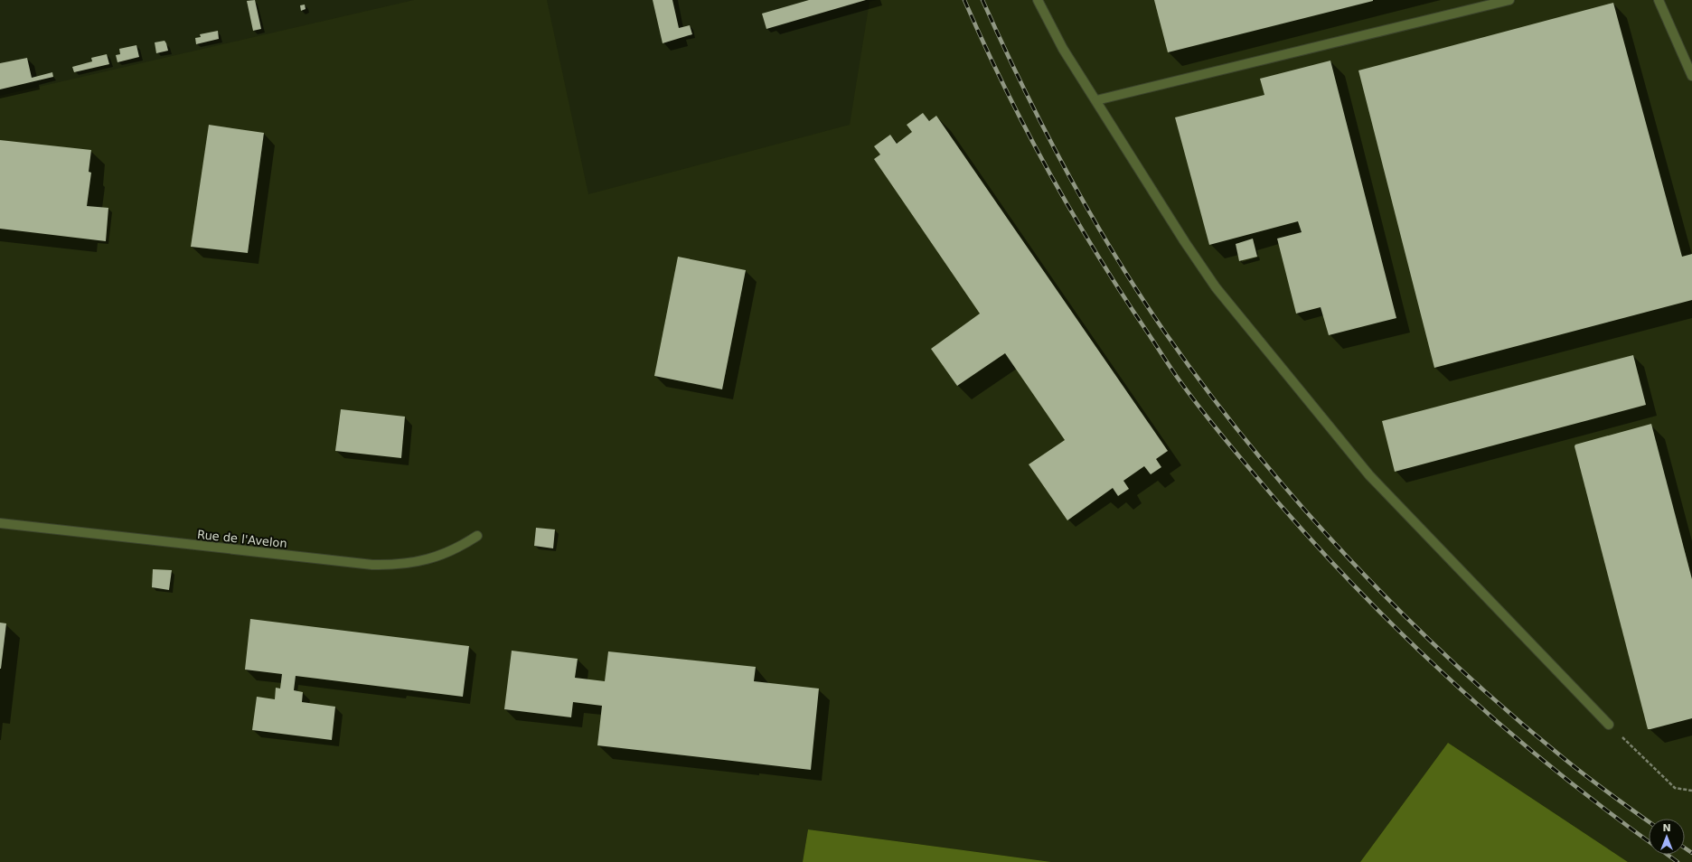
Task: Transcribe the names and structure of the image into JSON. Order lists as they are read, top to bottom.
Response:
{
  "streets": {
    "street": ["Rue de l'Avelon"]
  },
  "north": "top"
}
